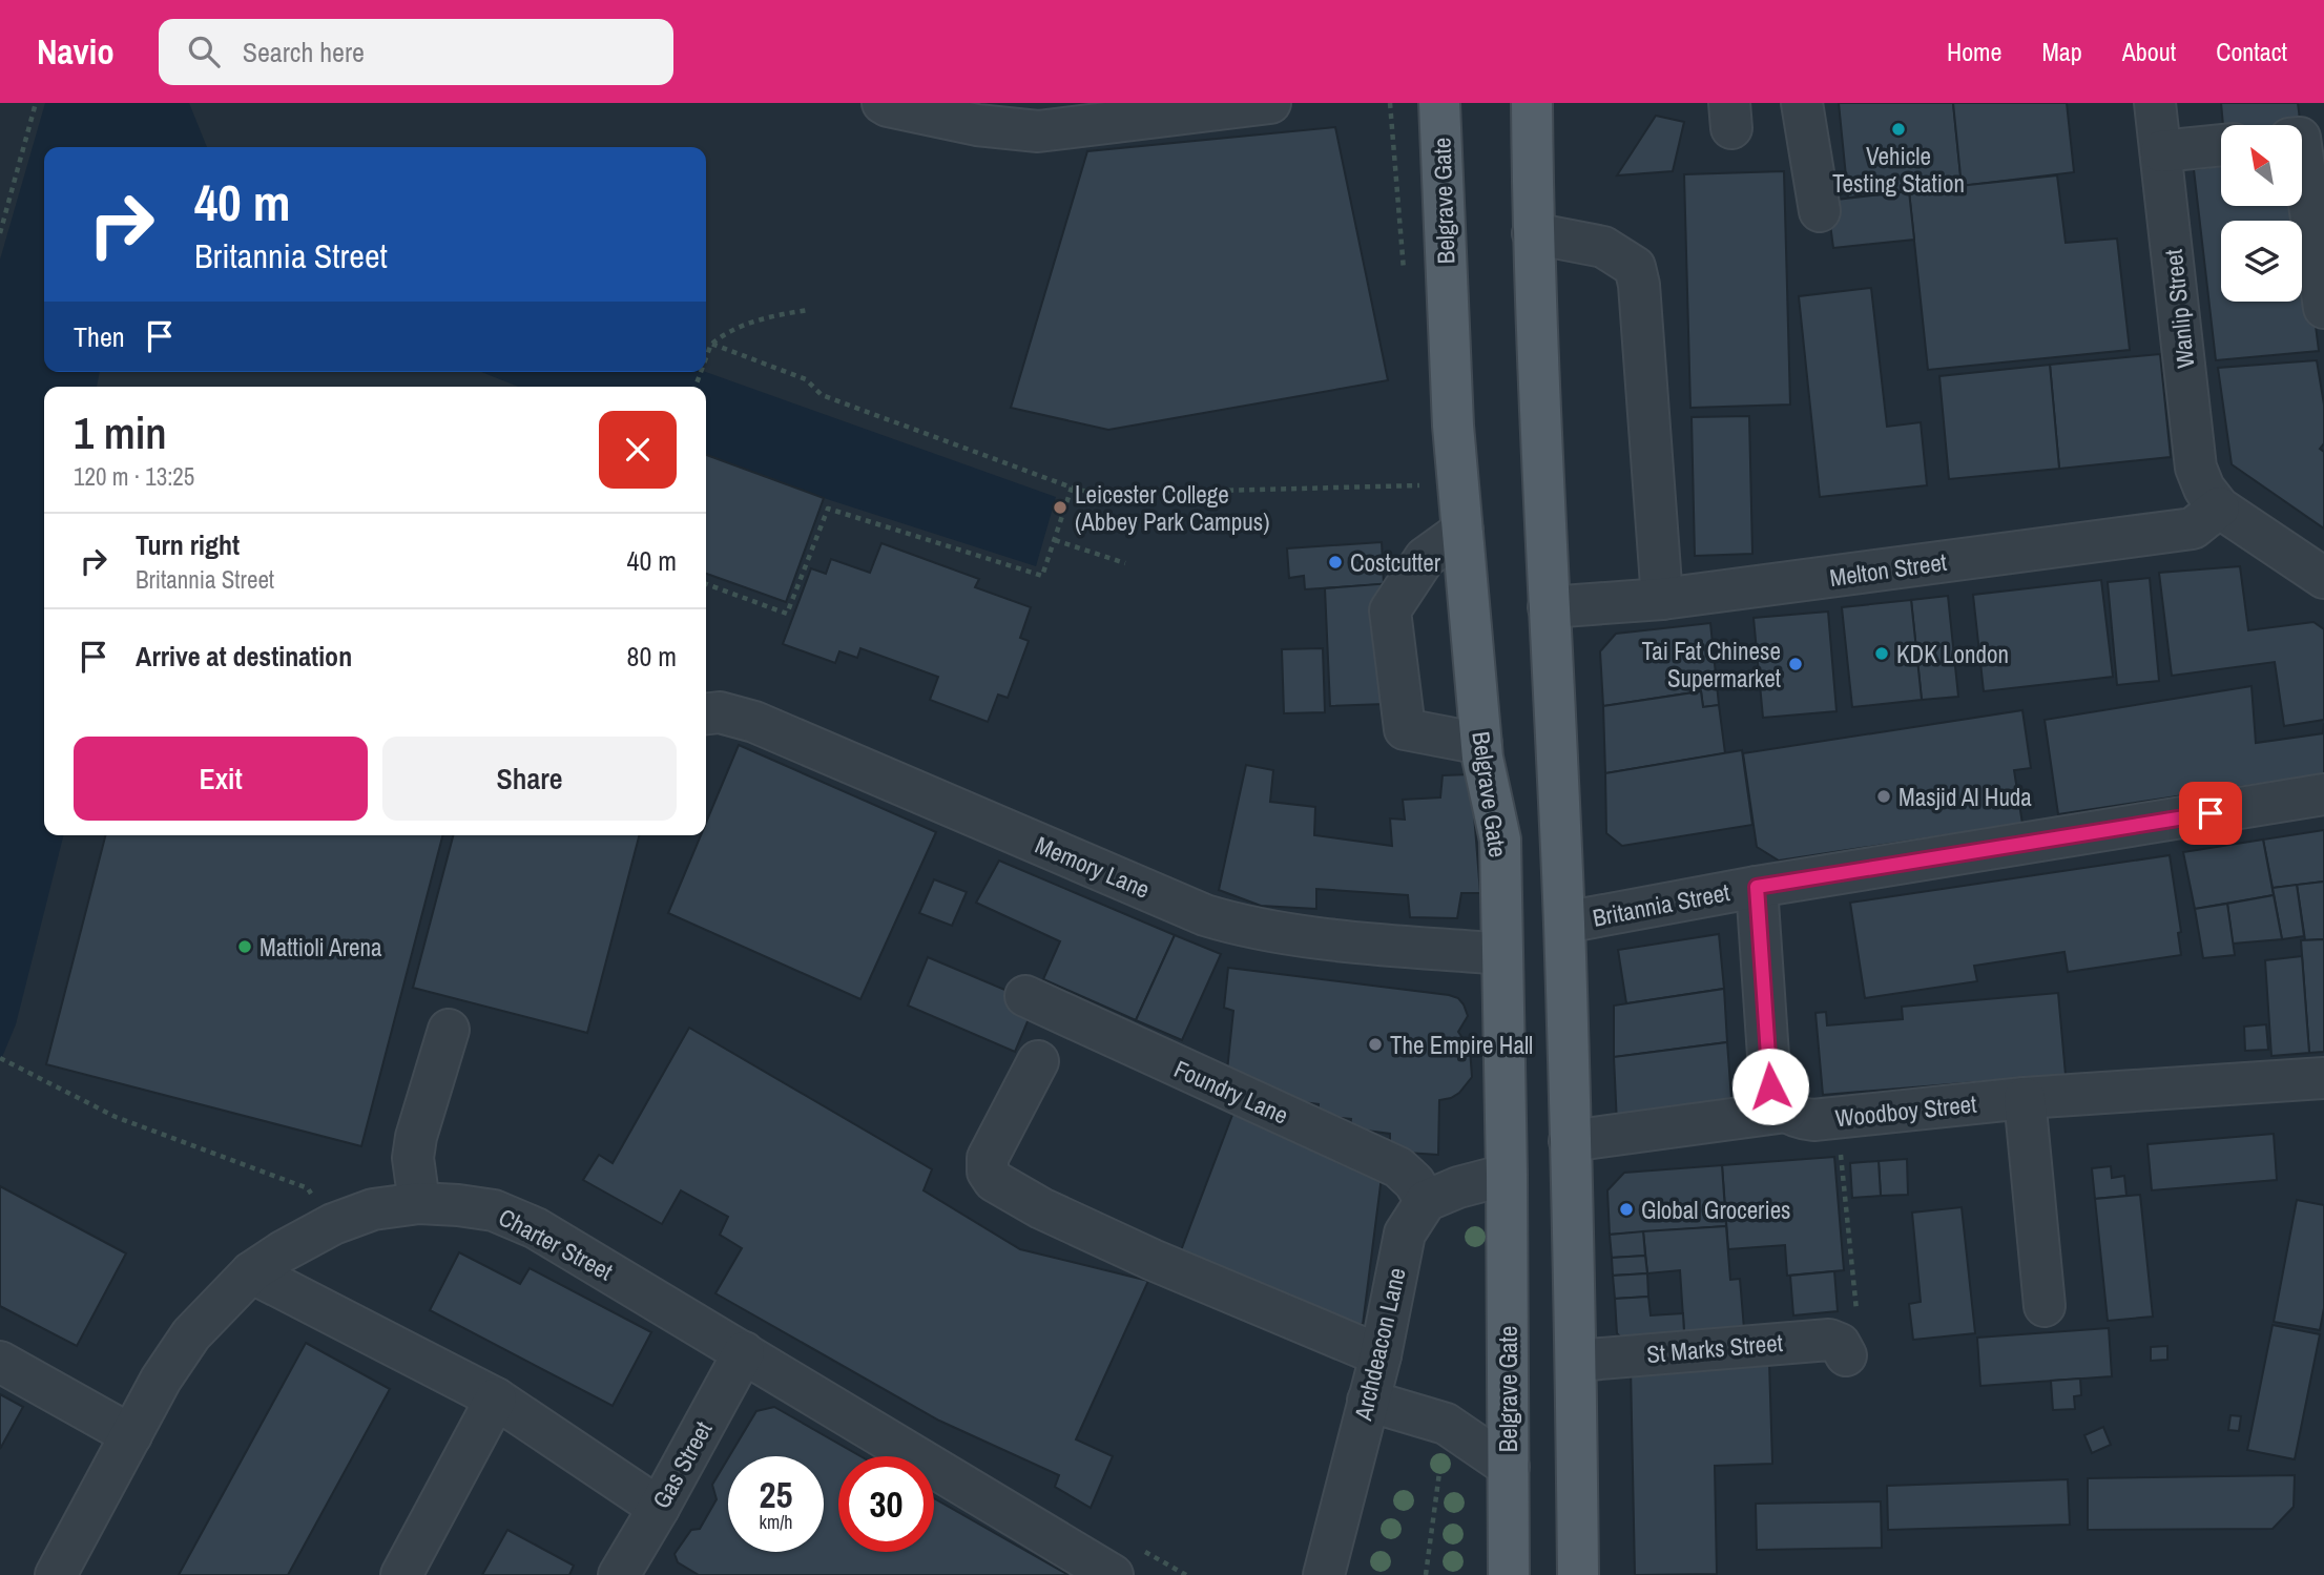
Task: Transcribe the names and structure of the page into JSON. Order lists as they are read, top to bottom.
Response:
{
  "streets": {
    "main road": ["Belgrave Gate"],
    "street": [
      "Wanlip Street",
      "Melton Street",
      "Memory Lane",
      "Britannia Street",
      "Foundry Lane",
      "Woodboy Street",
      "Charter Street",
      "Archdeacon Lane",
      "St Marks Street",
      "Gas Street"
    ]
  },
  "crossings": [
    ["Belgrave Gate", "Memory Lane"],
    ["Wanlip Street", "Melton Street"],
    ["Foundry Lane", "Archdeacon Lane"],
    ["Charter Street", "Gas Street"]
  ],
  "places": [
    "Vehicle Testing Station",
    "Leicester College (Abbey Park Campus)",
    "Costcutter",
    "KDK London",
    "Tai Fat Chinese Supermarket",
    "Masjid Al Huda",
    "Mattioli Arena",
    "The Empire Hall",
    "Global Groceries"
  ],
  "north": "top left",
  "page": {
    "header": "Navio",
    "search": "Search here",
    "nav": [
      "Home",
      "Map",
      "About",
      "Contact"
    ],
    "turn": ["40 m", "Britannia Street"],
    "then": "Then",
    "heading": ["1 min", "120 m · 13:25"],
    "list": [
      {
        "name": "Turn right",
        "note": "Britannia Street",
        "value": "40 m"
      },
      {
        "name": "Arrive at destination",
        "value": "80 m"
      }
    ],
    "buttons": ["Exit", "Share"],
    "speed": "25 km/h",
    "limit": "30"
  }
}
